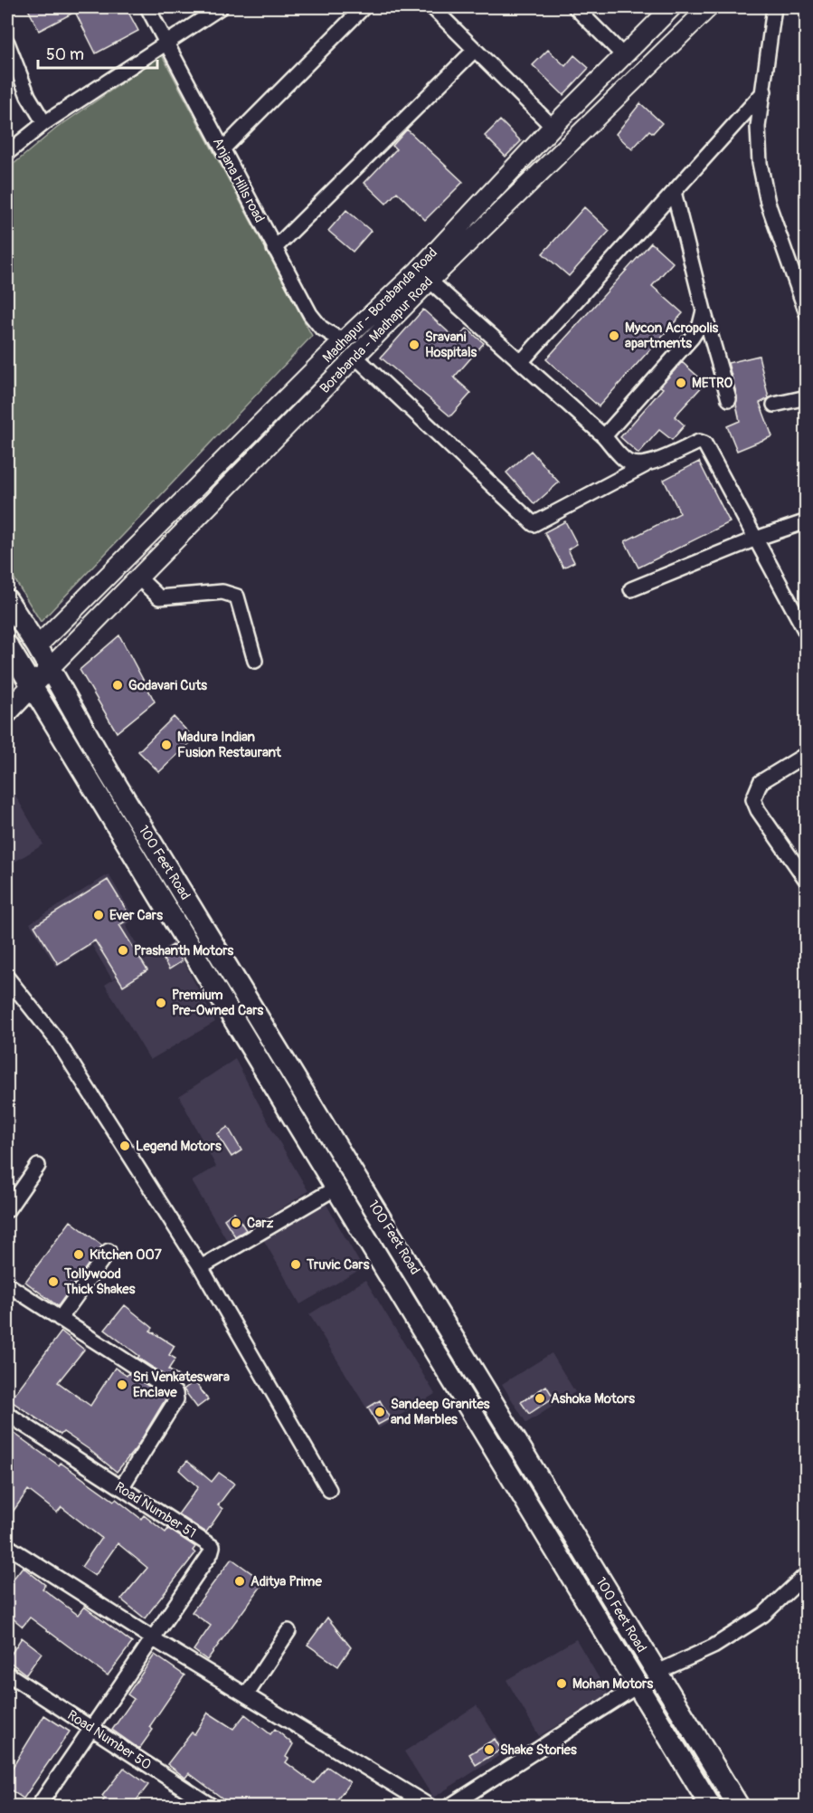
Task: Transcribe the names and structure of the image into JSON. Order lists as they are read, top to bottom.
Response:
{
  "streets": {
    "main road": ["100 Feet Road"],
    "street": [
      "Anjana Hills road",
      "Madhapur - Borabanda Road",
      "Borabanda - Madhapur Road",
      "Road Number 51",
      "Road Number 50"
    ]
  },
  "crossings": [
    ["Anjana Hills road", "Madhapur - Borabanda Road"],
    ["Madhapur - Borabanda Road", "100 Feet Road"],
    ["Borabanda - Madhapur Road", "100 Feet Road"]
  ],
  "places": [
    "Mycon Acropolis apartments",
    "Sravani Hospitals",
    "METRO",
    "Godavari Cuts",
    "Madura Indian Fusion Restaurant",
    "Ever Cars",
    "Prashanth Motors",
    "Premium Pre-Owned Cars",
    "Legend Motors",
    "Carz",
    "Kitchen 007",
    "Truvic Cars",
    "Tollywood Thick Shakes",
    "Sri Venkateswara Enclave",
    "Ashoka Motors",
    "Sandeep Granites and Marbles",
    "Aditya Prime",
    "Mohan Motors",
    "Shake Stories"
  ],
  "scale_bar": "50 m"
}
